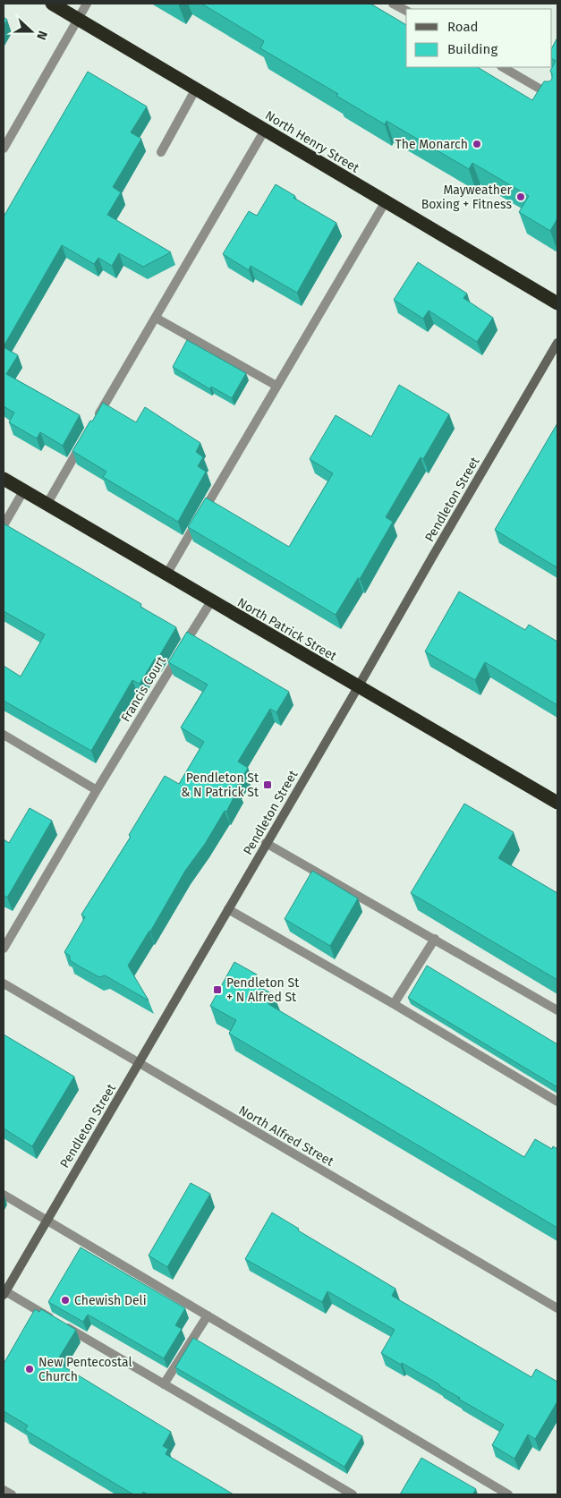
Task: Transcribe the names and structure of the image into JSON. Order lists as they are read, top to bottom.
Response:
{
  "streets": {
    "highway": ["North Henry Street", "North Patrick Street"],
    "main road": ["Pendleton Street"],
    "street": ["Francis Court", "North Alfred Street"]
  },
  "crossings": [
    ["Pendleton Street", "North Patrick Street"],
    ["Pendleton Street", "North Alfred Street"],
    ["North Patrick Street", "Francis Court"]
  ],
  "places": {
    "other": [
      "The Monarch",
      "Mayweather Boxing + Fitness",
      "Chewish Deli",
      "New Pentecostal Church"
    ],
    "transit": ["Pendleton St & N Patrick St", "Pendleton St + N Alfred St"]
  },
  "legend": ["Road", "Building"],
  "north": "right"
}
